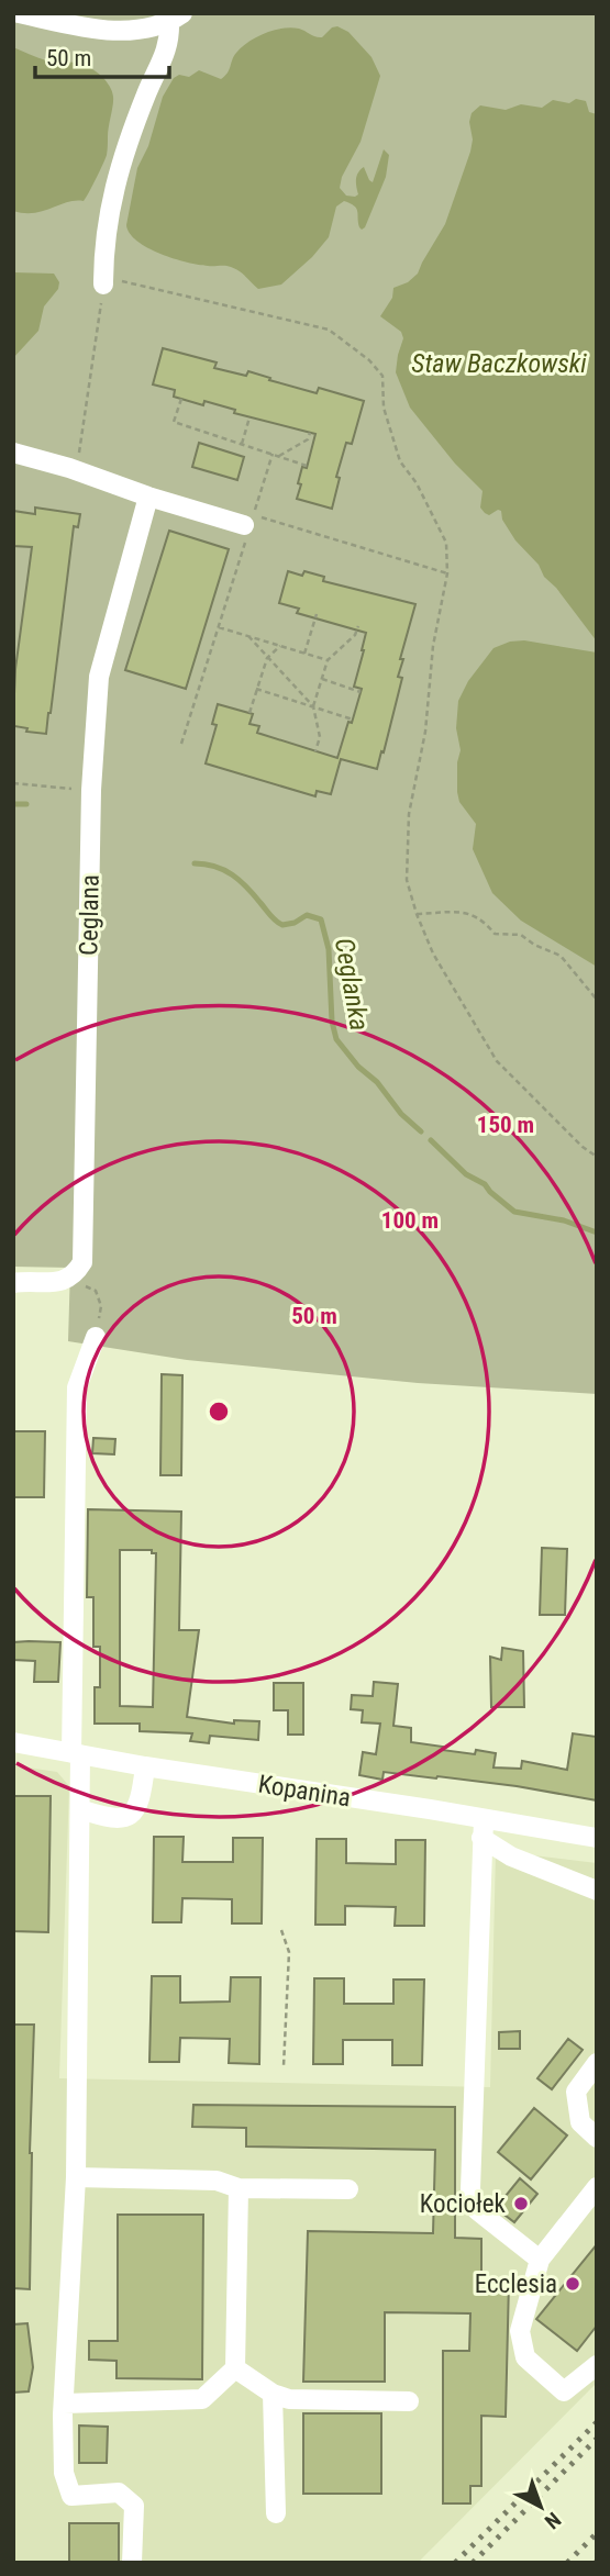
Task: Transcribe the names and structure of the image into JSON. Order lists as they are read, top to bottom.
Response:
{
  "streets": {
    "street": ["Ceglana", "Kopanina"]
  },
  "water": ["Staw Baczkowski", "Ceglanka"],
  "places": ["Kociołek", "Ecclesia"],
  "scale_bar": "50 m",
  "north": "bottom right",
  "rings": ["150 m", "100 m", "50 m"]
}
